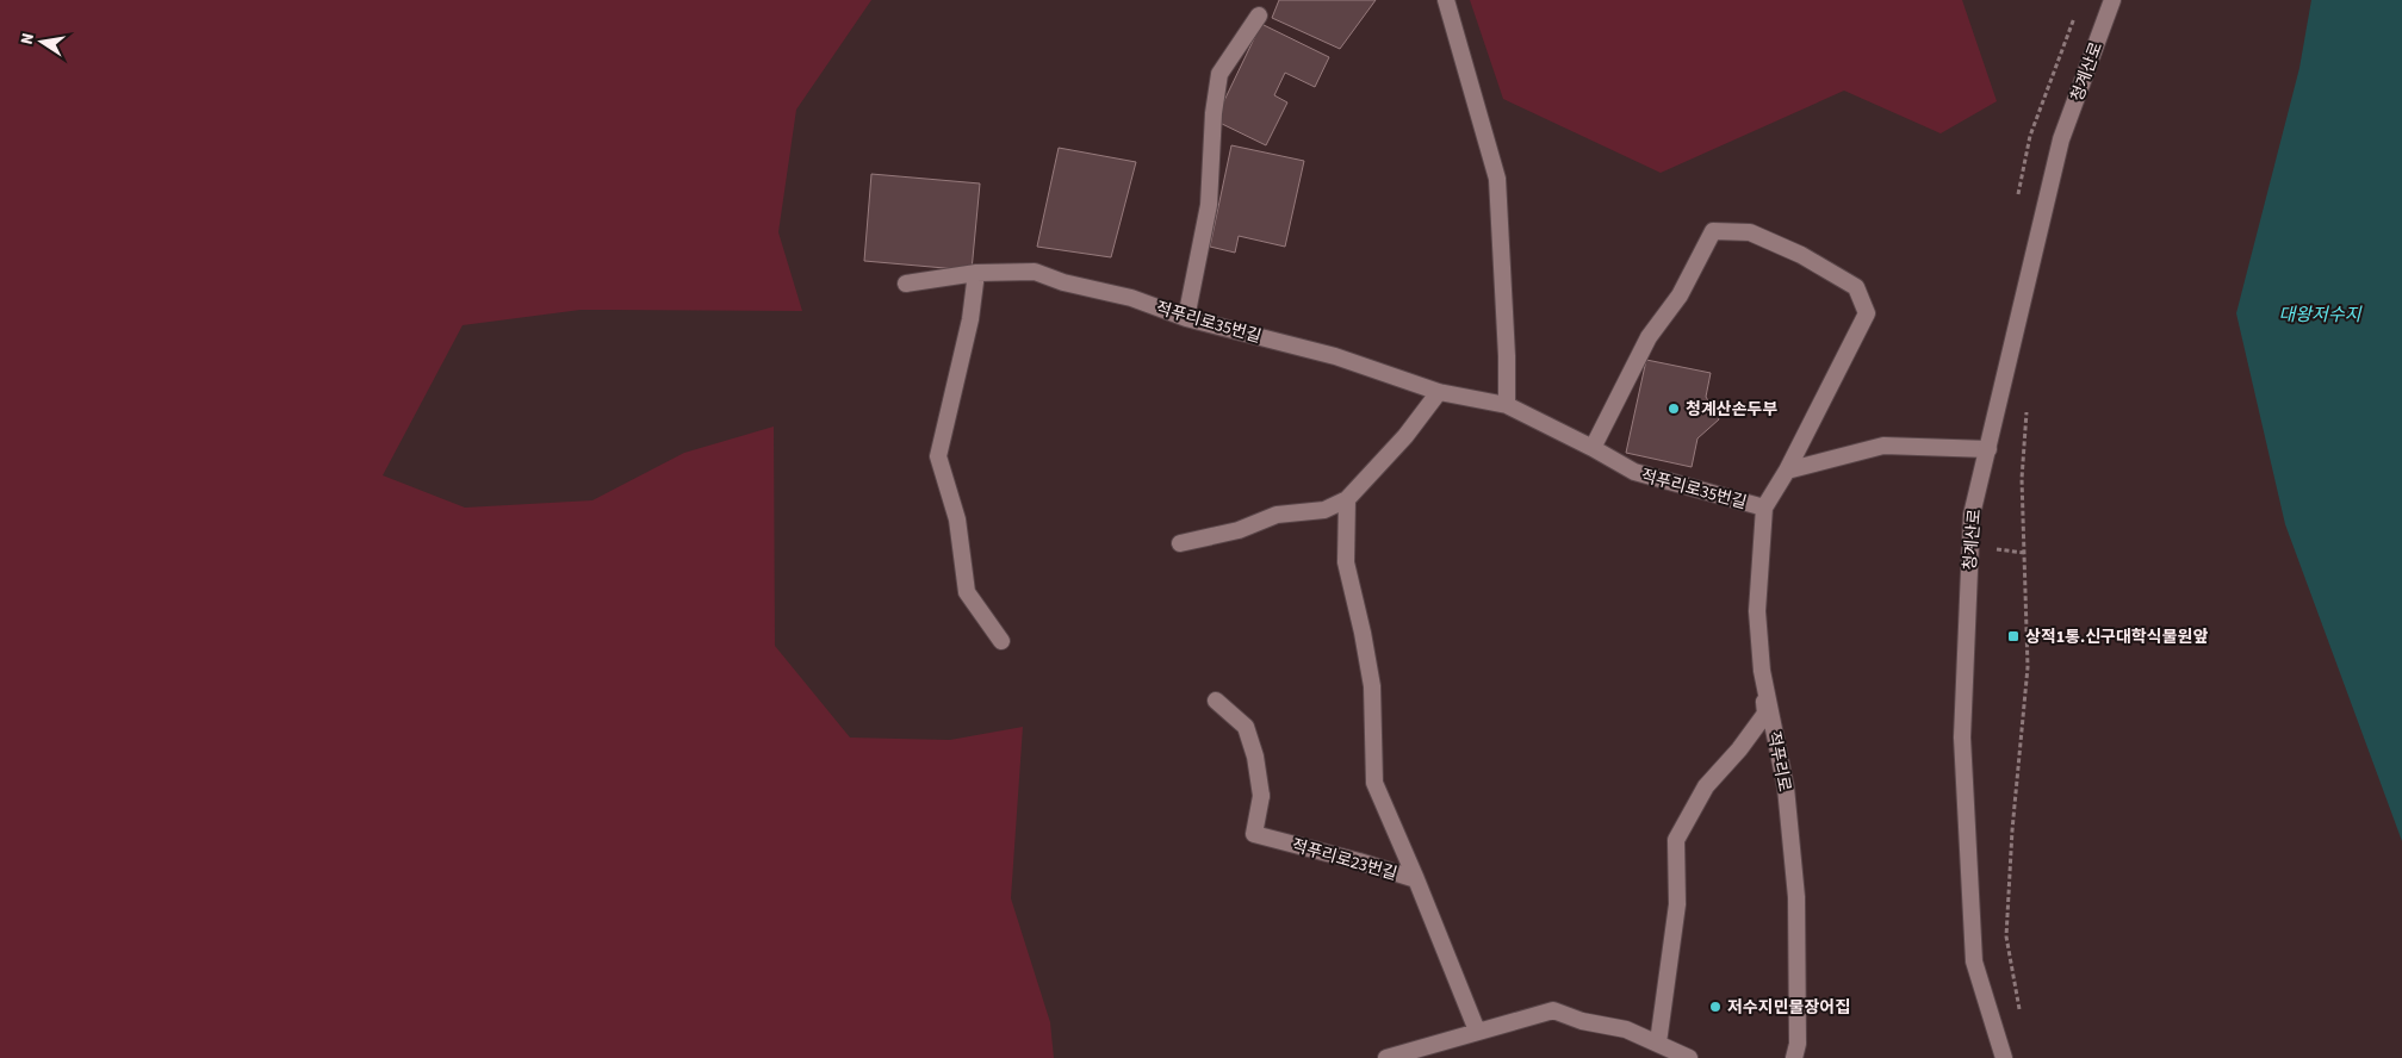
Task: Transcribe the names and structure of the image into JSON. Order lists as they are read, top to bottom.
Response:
{
  "streets": {
    "street": [
      "청계산로",
      "적푸리로35번길",
      "적푸리로",
      "적푸리로23번길"
    ]
  },
  "crossings": [
    ["적푸리로35번길", "적푸리로"]
  ],
  "water": ["대왕저수지"],
  "places": {
    "other": ["청계산손두부", "저수지민물장어집"],
    "transit": ["상적1통.신구대학식물원앞"]
  },
  "north": "left"
}
